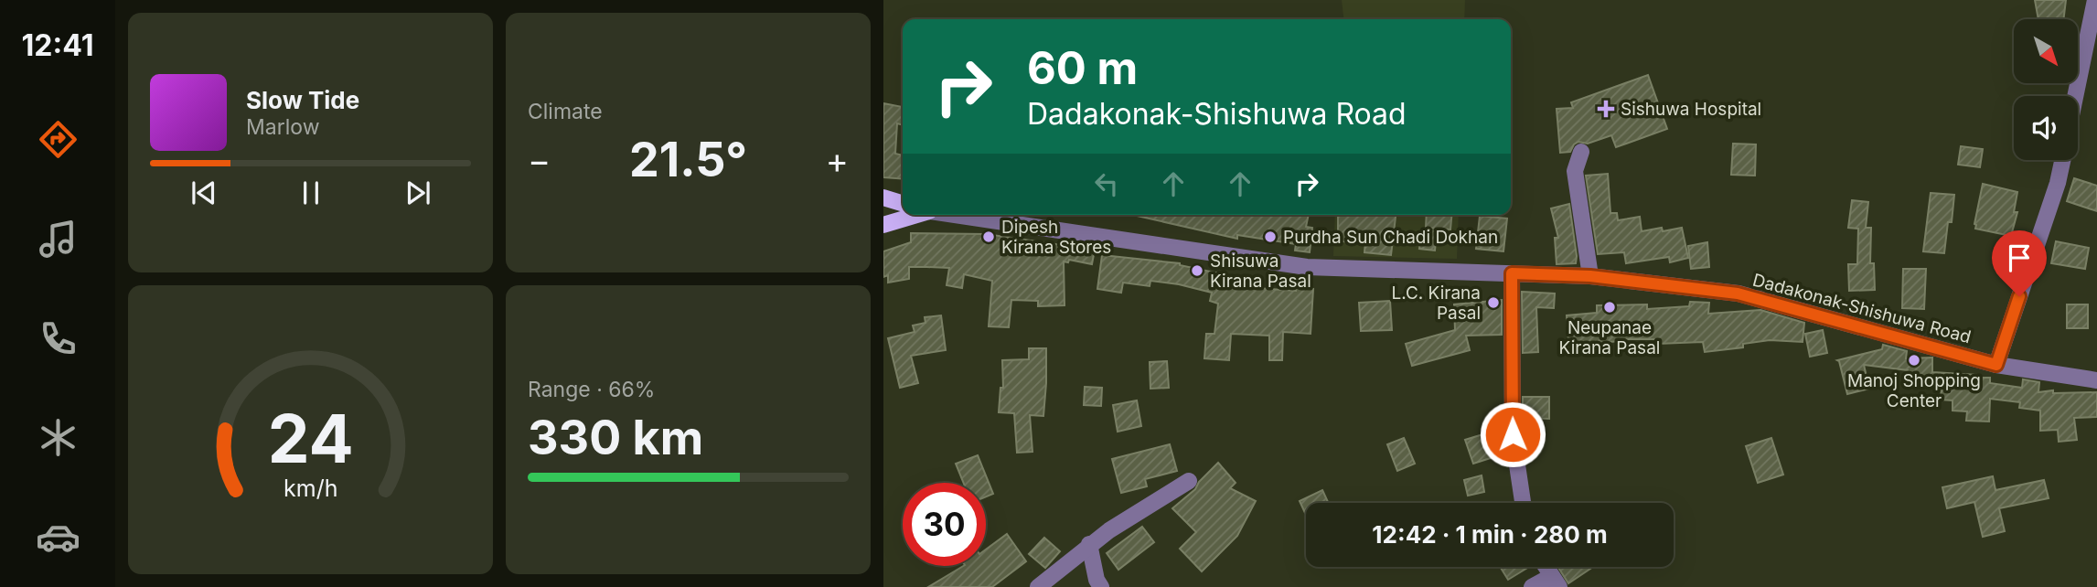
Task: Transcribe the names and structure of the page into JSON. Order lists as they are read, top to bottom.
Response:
{
  "streets": {
    "street": ["Dadakonak-Shishuwa Road"]
  },
  "places": {
    "health": ["Sishuwa Hospital"],
    "other": [
      "Dipesh Kirana Stores",
      "Purdha Sun Chadi Dokhan",
      "Shisuwa Kirana Pasal",
      "L.C. Kirana Pasal",
      "Neupanae Kirana Pasal",
      "Manoj Shopping Center"
    ]
  },
  "north": "bottom right",
  "page": {
    "tabs": "12:41",
    "tile": [
      "Climate",
      ["Range · 66%", "330 km"]
    ],
    "turn": ["60 m", "Dadakonak-Shishuwa Road"],
    "song": ["Slow Tide", "Marlow"],
    "heat": ["−", "21.5°", "+"],
    "limit": "30",
    "trip": "12:42 · 1 min · 280 m",
    "gauge": ["24", "km/h"]
  }
}
